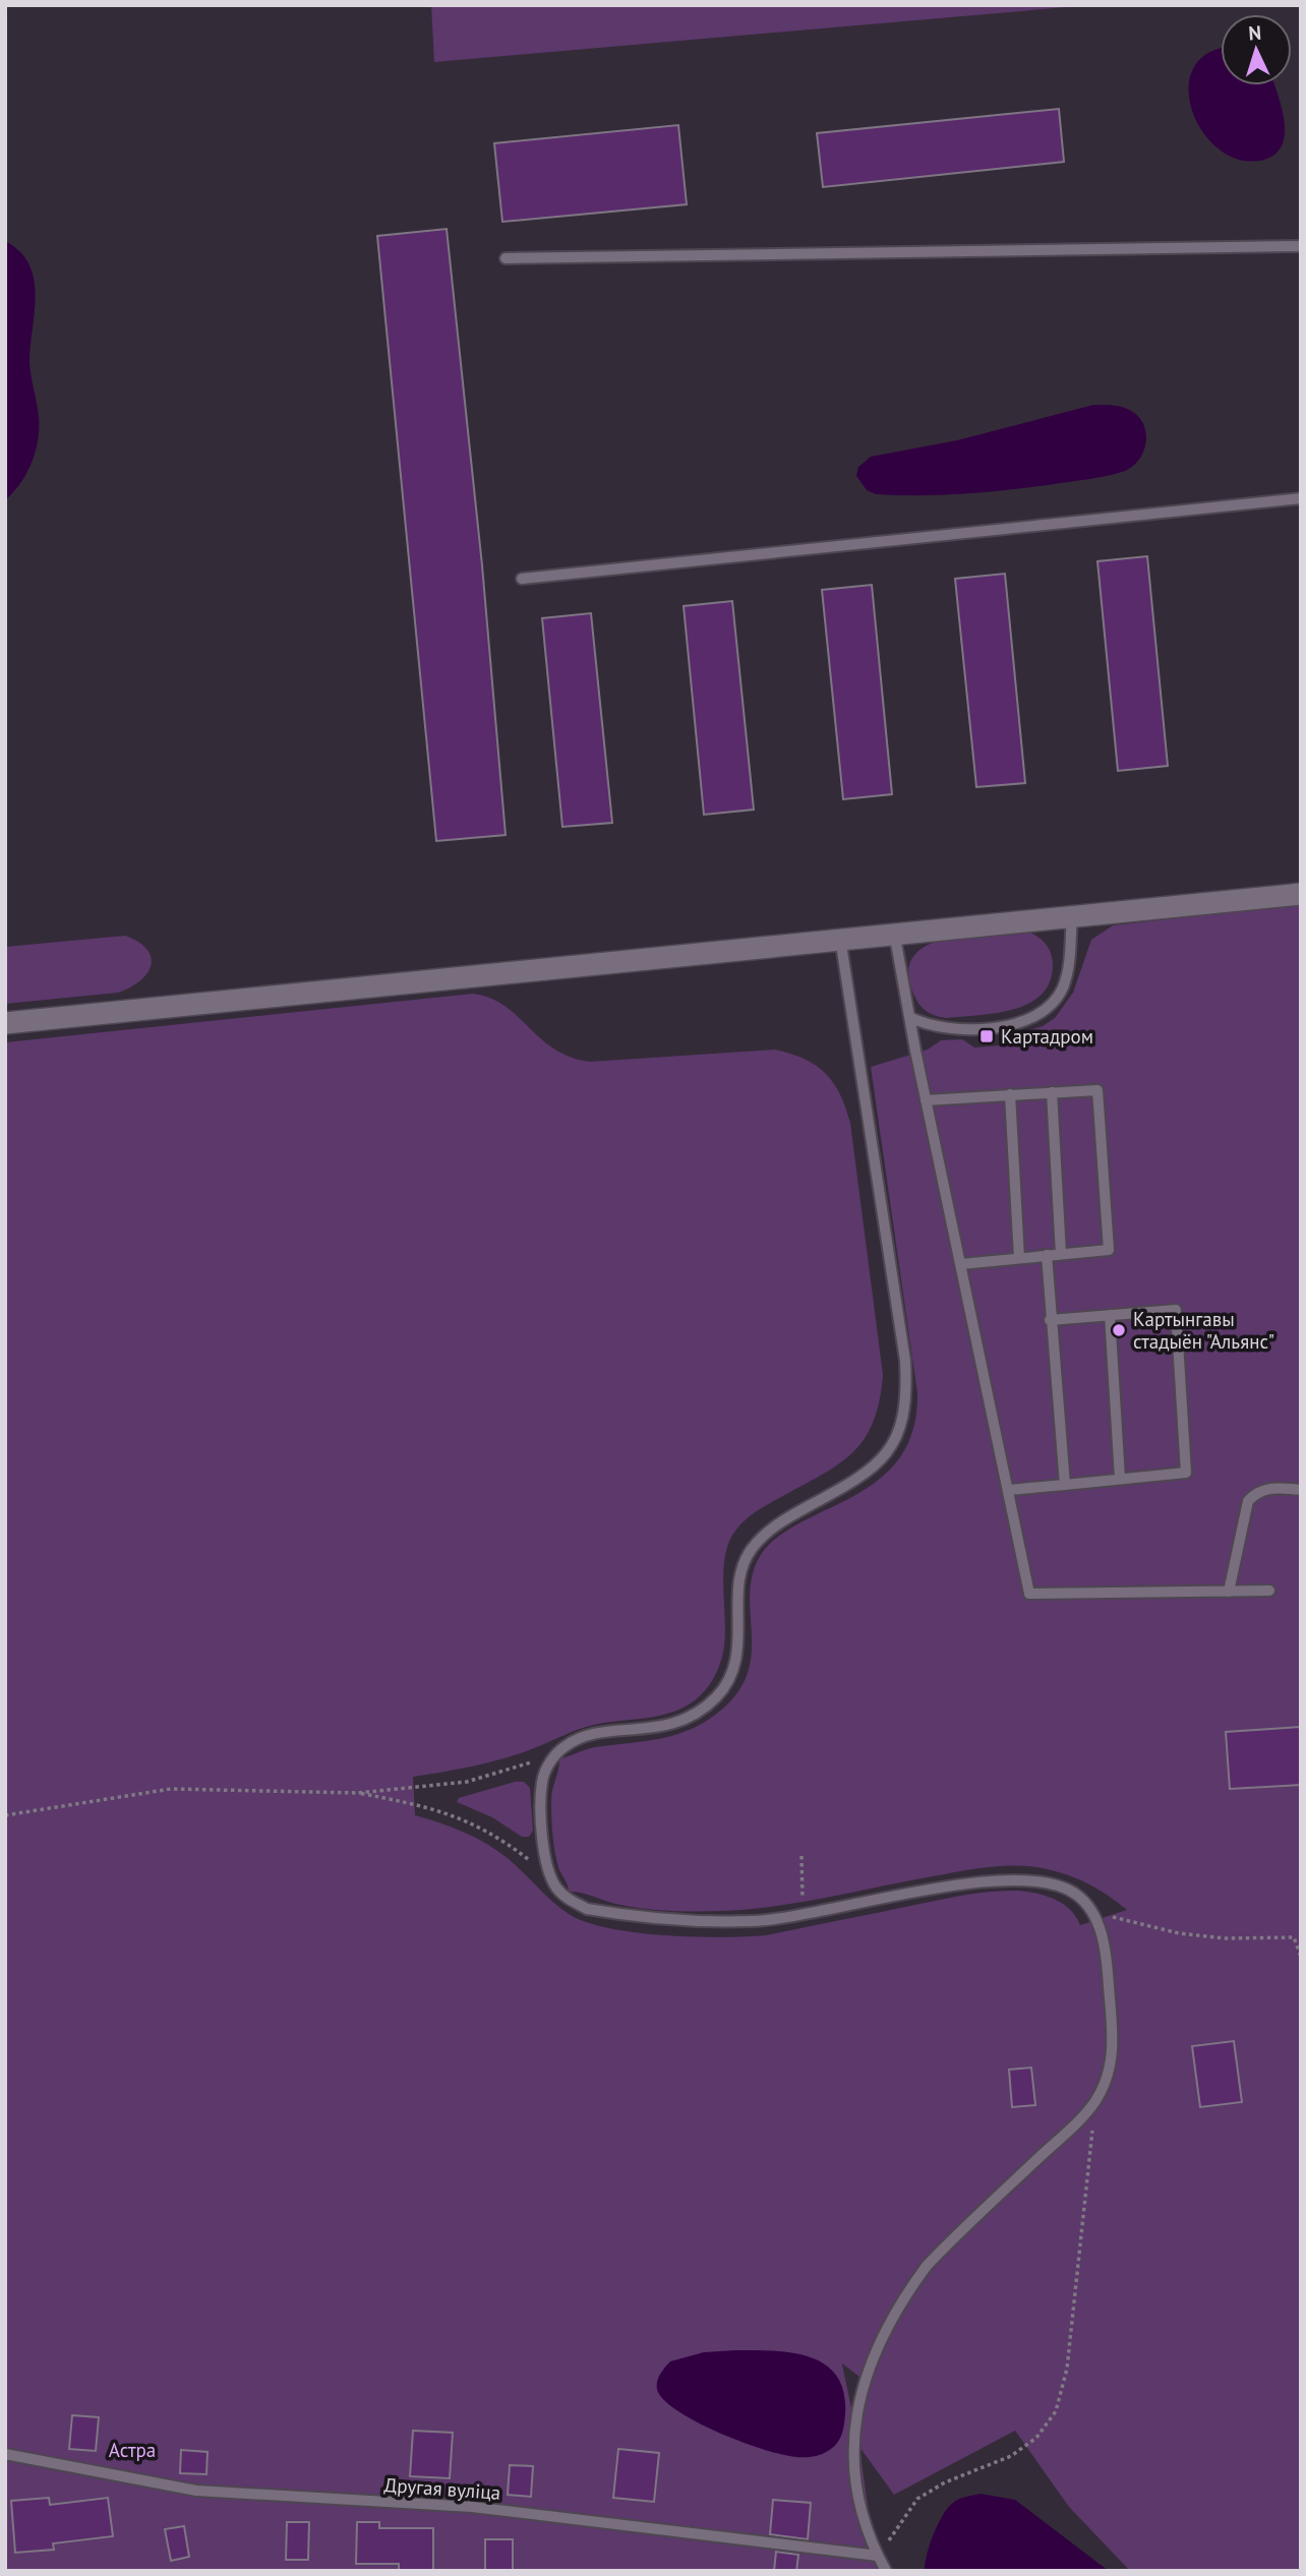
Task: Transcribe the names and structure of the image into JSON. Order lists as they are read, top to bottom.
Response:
{
  "streets": {
    "lane": ["Другая вуліца"]
  },
  "parks": ["Астра"],
  "places": {
    "transit": ["Картадром"],
    "other": ["Картынгавы стадыён \"Альянс\""]
  },
  "north": "top"
}
